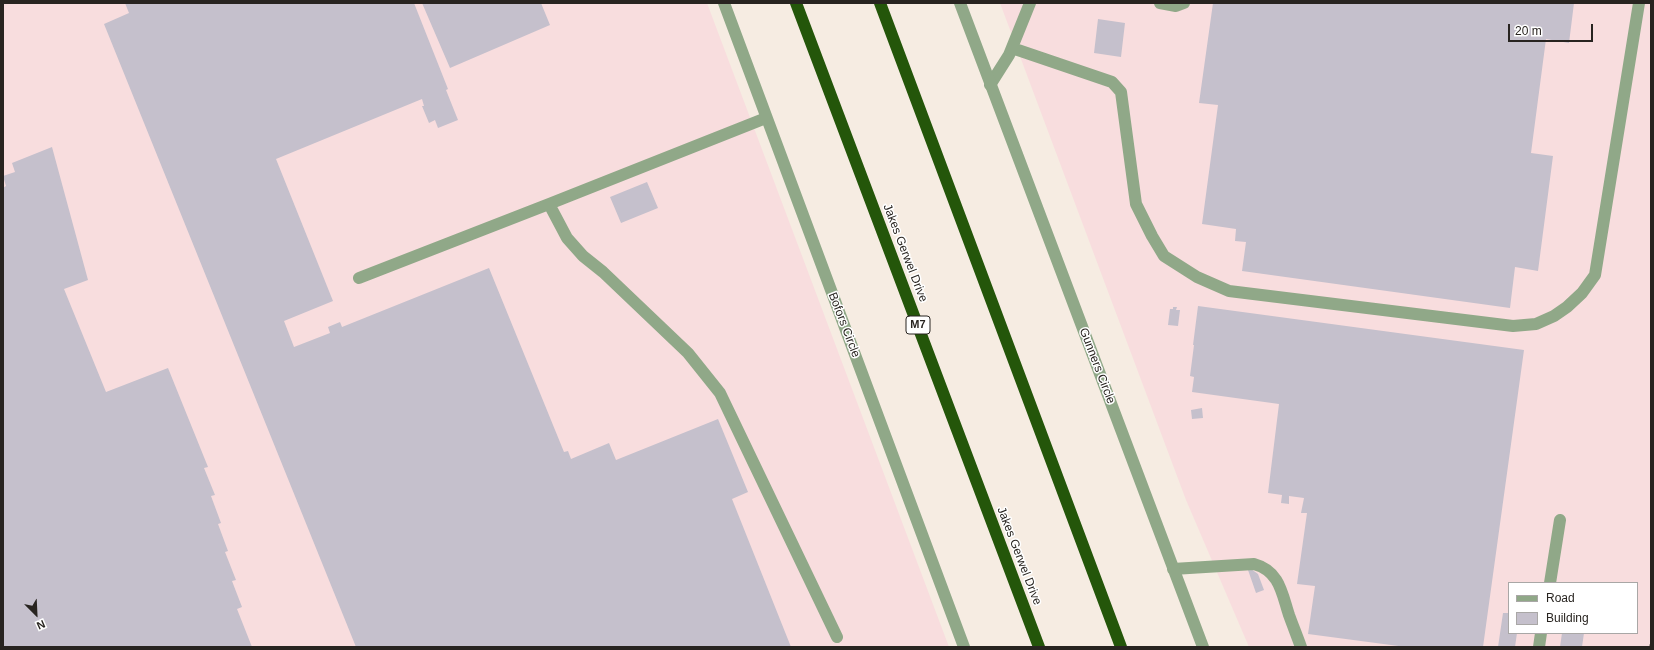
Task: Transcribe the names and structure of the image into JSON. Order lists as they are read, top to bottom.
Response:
{
  "streets": {
    "highway": ["Jakes Gerwel Drive", "M7"],
    "street": ["Bofors Circle", "Gunners Circle"]
  },
  "legend": ["Road", "Building"],
  "scale_bar": "20 m",
  "north": "bottom right"
}
